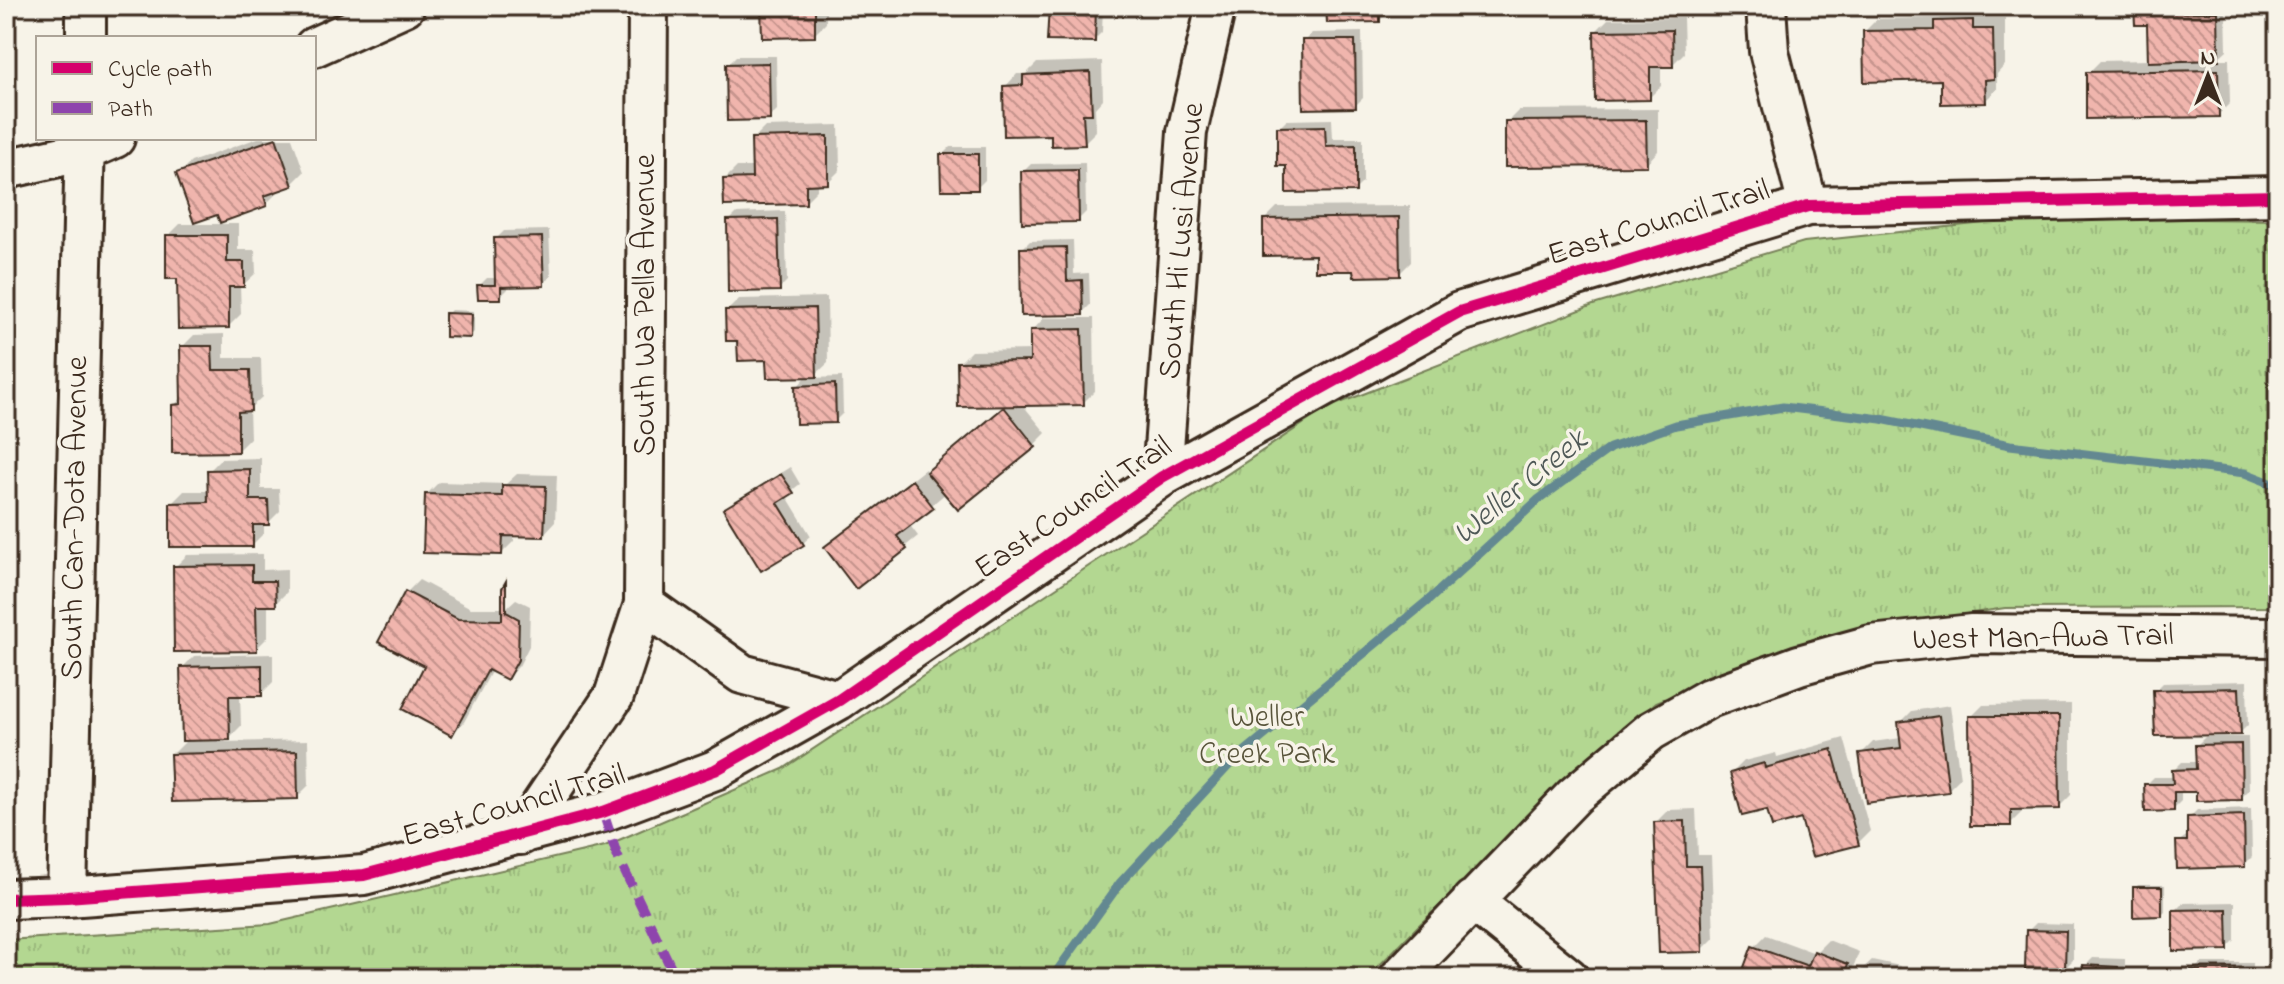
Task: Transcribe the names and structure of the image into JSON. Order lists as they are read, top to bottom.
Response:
{
  "streets": {
    "street": [
      "East Council Trail",
      "South Hi Lusi Avenue",
      "South Wa Pella Avenue",
      "South Can-Dota Avenue",
      "West Man-Awa Trail"
    ]
  },
  "crossings": [
    ["East Council Trail", "South Hi Lusi Avenue"],
    ["East Council Trail", "South Wa Pella Avenue"],
    ["East Council Trail", "South Can-Dota Avenue"]
  ],
  "water": ["Weller Creek"],
  "parks": ["Weller Creek Park"],
  "legend": ["Cycle path", "Path"],
  "north": "top"
}
